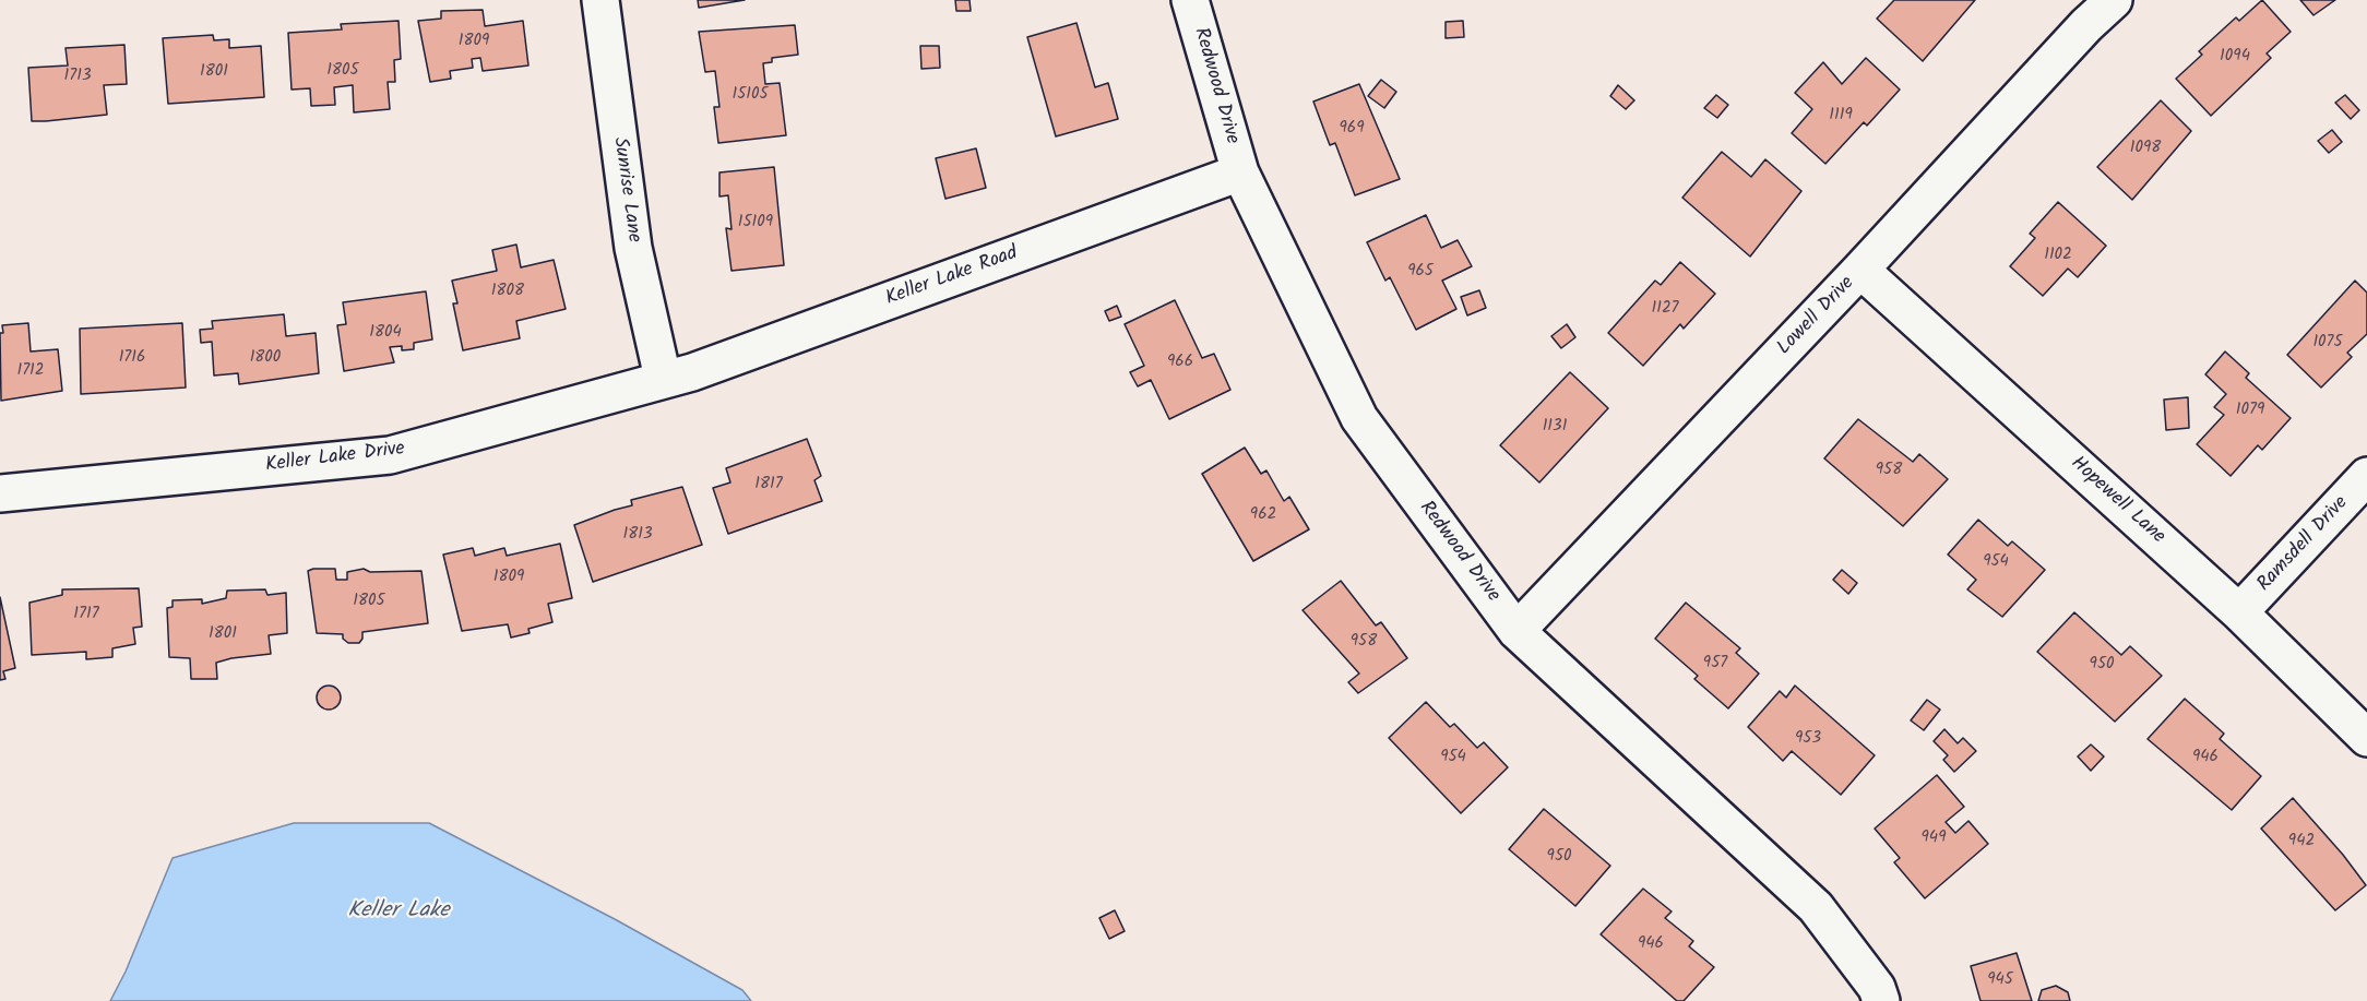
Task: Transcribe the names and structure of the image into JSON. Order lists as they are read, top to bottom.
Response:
{
  "streets": {
    "street": [
      "Redwood Drive",
      "Sunrise Lane",
      "Keller Lake Road",
      "Lowell Drive",
      "Keller Lake Drive",
      "Hopewell Lane",
      "Ramsdell Drive"
    ]
  },
  "crossings": [
    ["Redwood Drive", "Keller Lake Road"],
    ["Redwood Drive", "Lowell Drive"],
    ["Sunrise Lane", "Keller Lake Road"],
    ["Sunrise Lane", "Keller Lake Drive"],
    ["Keller Lake Road", "Keller Lake Drive"],
    ["Lowell Drive", "Hopewell Lane"],
    ["Hopewell Lane", "Ramsdell Drive"]
  ],
  "water": ["Keller Lake"],
  "house_numbers": [
    "1809",
    "1094",
    "1805",
    "1801",
    "1713",
    "15105",
    "1119",
    "969",
    "1098",
    "15109",
    "1102",
    "965",
    "1808",
    "1127",
    "1804",
    "1075",
    "1716",
    "1800",
    "966",
    "1712",
    "1079",
    "1131",
    "958",
    "1817",
    "962",
    "1813",
    "954",
    "1809",
    "1805",
    "1717",
    "1801",
    "958",
    "957",
    "950",
    "953",
    "954",
    "946",
    "949",
    "942",
    "950",
    "946",
    "945"
  ]
}
